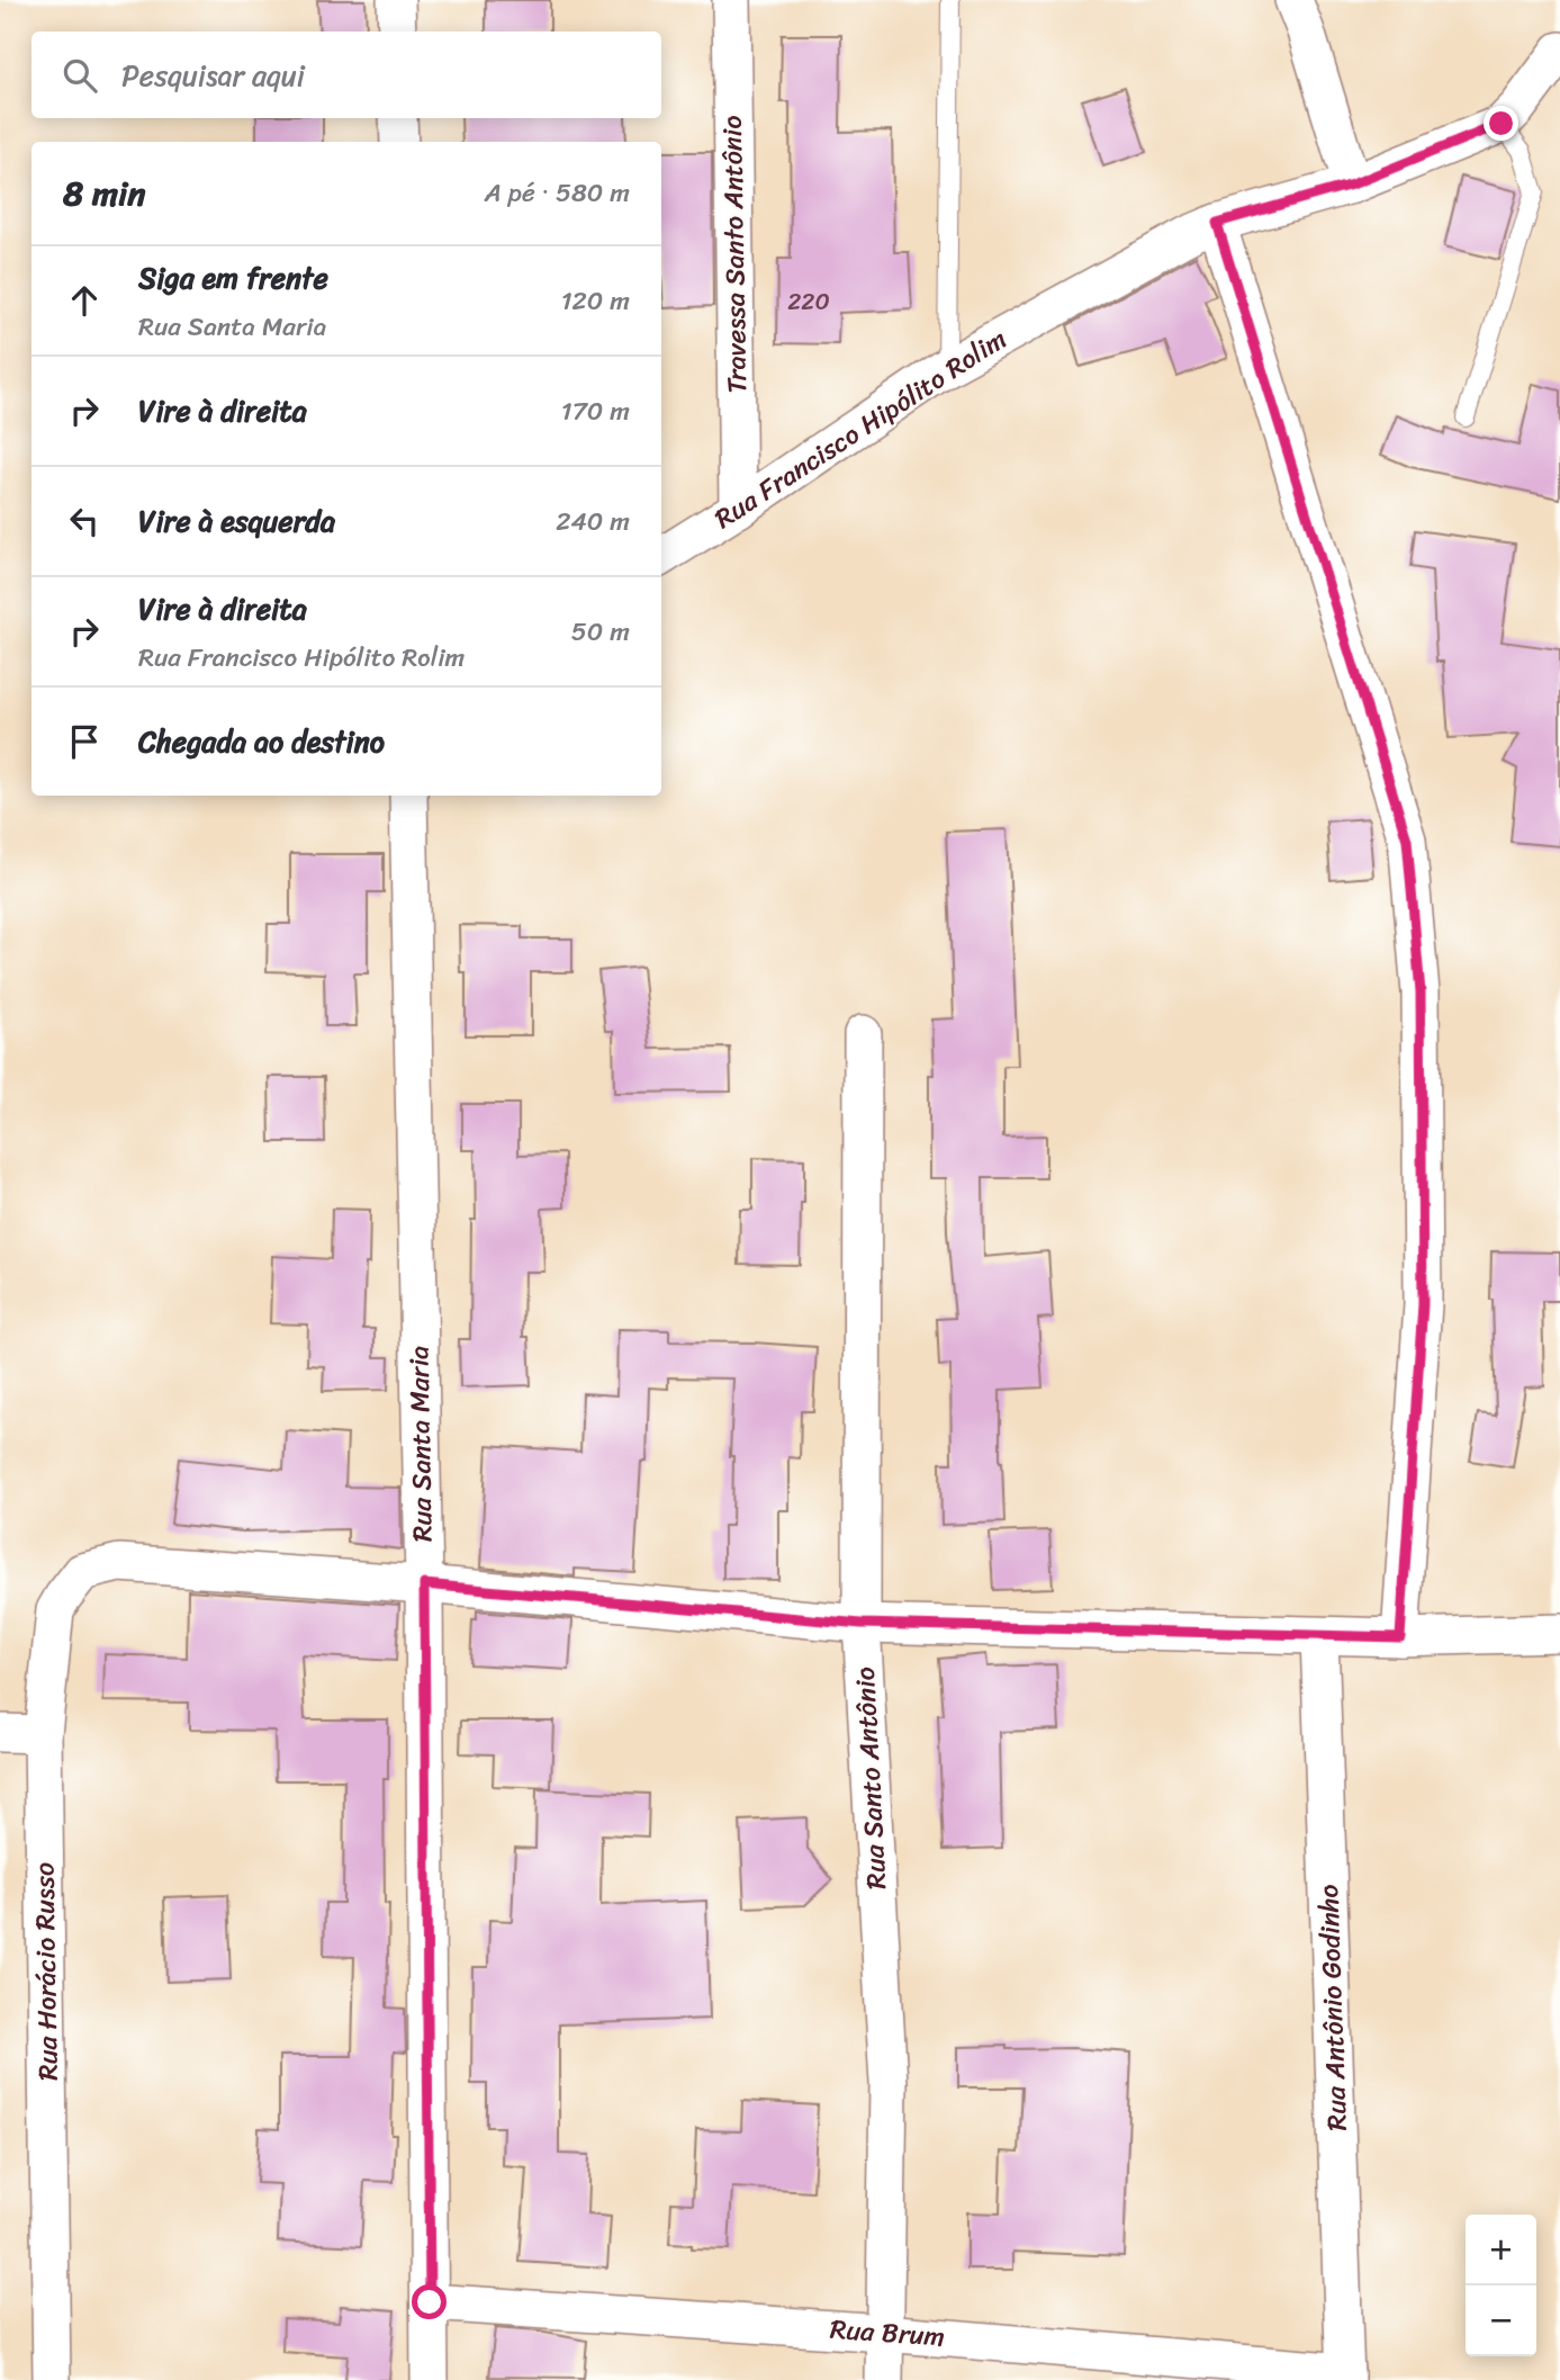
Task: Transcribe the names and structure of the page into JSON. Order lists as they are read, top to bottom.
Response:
{
  "streets": {
    "street": [
      "Travessa Santo Antônio",
      "Rua Francisco Hipólito Rolim",
      "Rua Santa Maria",
      "Rua Santo Antônio",
      "Rua Horácio Russo",
      "Rua Antônio Godinho",
      "Rua Brum"
    ]
  },
  "crossings": [
    ["Travessa Santo Antônio", "Rua Francisco Hipólito Rolim"],
    ["Rua Santa Maria", "Rua Horácio Russo"],
    ["Rua Santa Maria", "Rua Brum"],
    ["Rua Santo Antônio", "Rua Brum"],
    ["Rua Antônio Godinho", "Rua Brum"]
  ],
  "house_numbers": ["220"],
  "page": {
    "search": "Pesquisar aqui",
    "heading": ["8 min", "A pé · 580 m"],
    "list": [
      ["Siga em frente", "Rua Santa Maria", "120 m"],
      ["Vire à direita", "170 m"],
      ["Vire à esquerda", "240 m"],
      ["Vire à direita", "Rua Francisco Hipólito Rolim", "50 m"],
      "Chegada ao destino"
    ],
    "map_buttons": ["+", "−"]
  }
}
